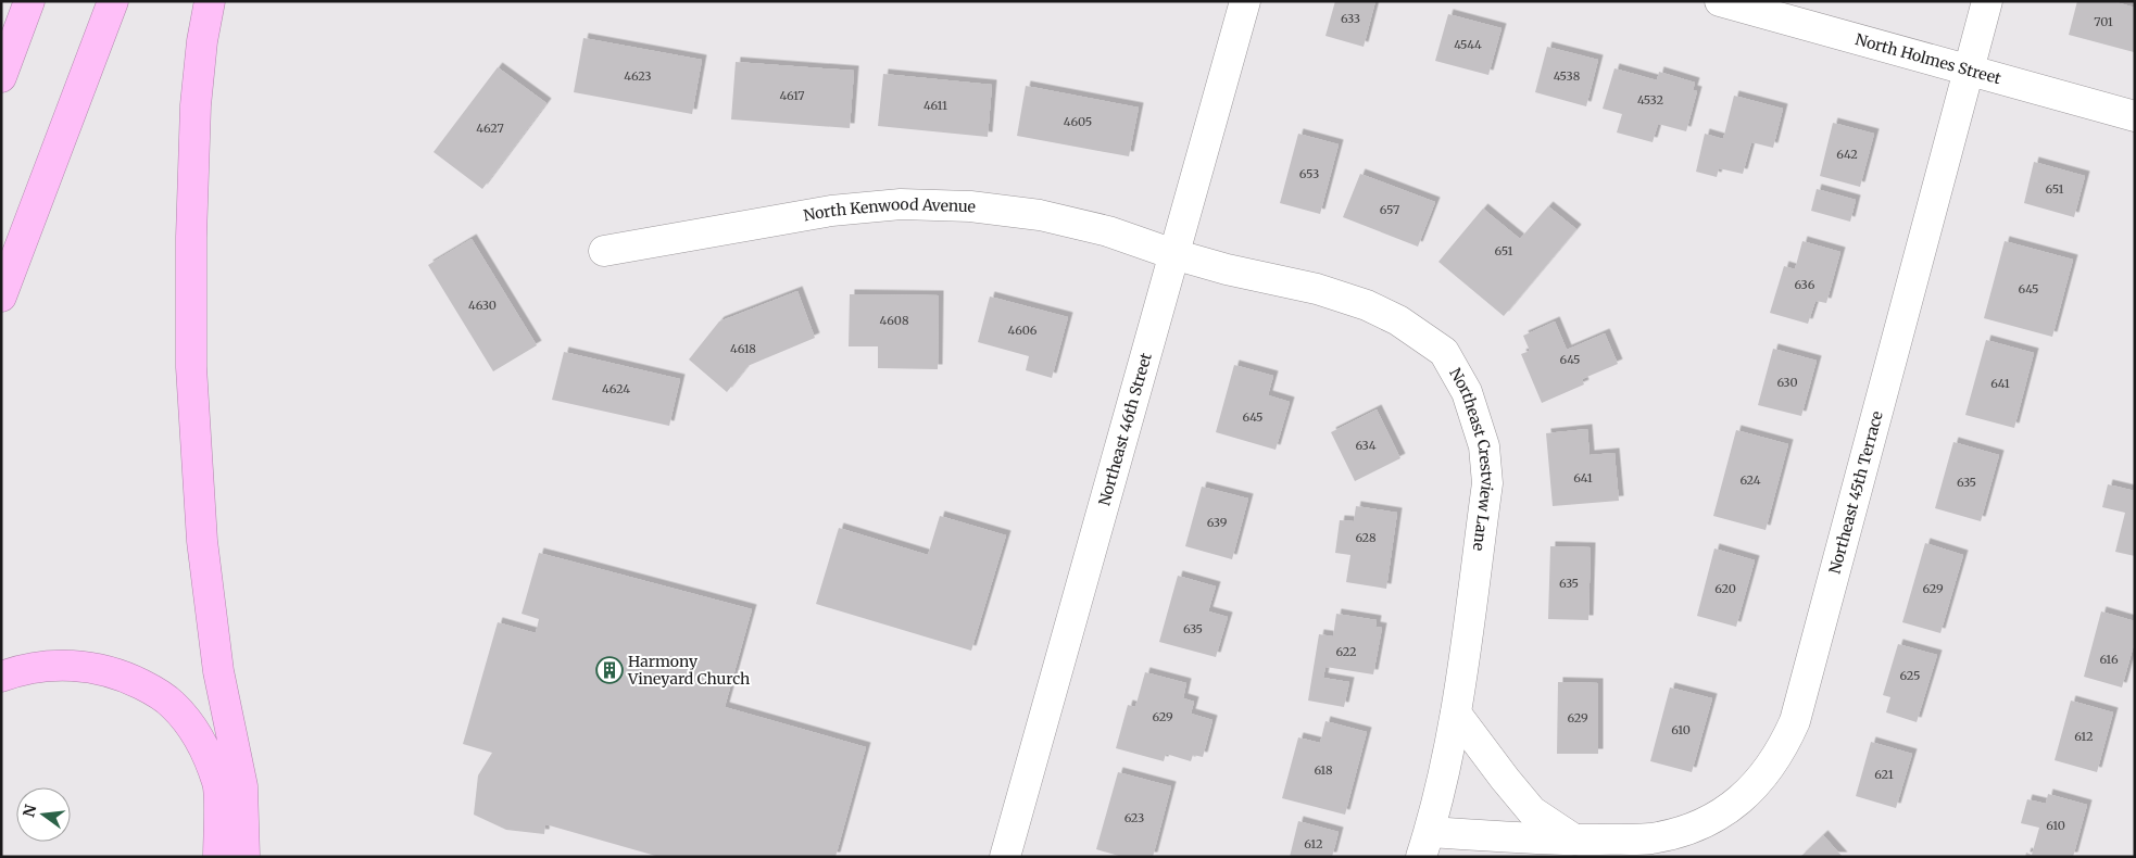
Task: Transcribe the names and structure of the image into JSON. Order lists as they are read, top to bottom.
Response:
{
  "streets": {
    "street": [
      "North Holmes Street",
      "North Kenwood Avenue",
      "Northeast 46th Street",
      "Northeast Crestview Lane",
      "Northeast 45th Terrace"
    ]
  },
  "crossings": [
    ["North Holmes Street", "Northeast 45th Terrace"],
    ["North Kenwood Avenue", "Northeast 46th Street"],
    ["North Kenwood Avenue", "Northeast Crestview Lane"],
    ["Northeast 46th Street", "Northeast Crestview Lane"],
    ["Northeast Crestview Lane", "Northeast 45th Terrace"]
  ],
  "places": {
    "building": ["Harmony Vineyard Church"]
  },
  "house_numbers": [
    "633",
    "701",
    "4544",
    "4623",
    "4538",
    "4617",
    "4532",
    "4611",
    "4605",
    "4627",
    "642",
    "653",
    "651",
    "657",
    "651",
    "636",
    "645",
    "4630",
    "4608",
    "4606",
    "4618",
    "645",
    "630",
    "641",
    "4624",
    "645",
    "634",
    "641",
    "624",
    "635",
    "639",
    "628",
    "635",
    "620",
    "629",
    "635",
    "622",
    "616",
    "625",
    "629",
    "629",
    "610",
    "612",
    "618",
    "621",
    "623",
    "610",
    "612"
  ],
  "north": "left"
}
